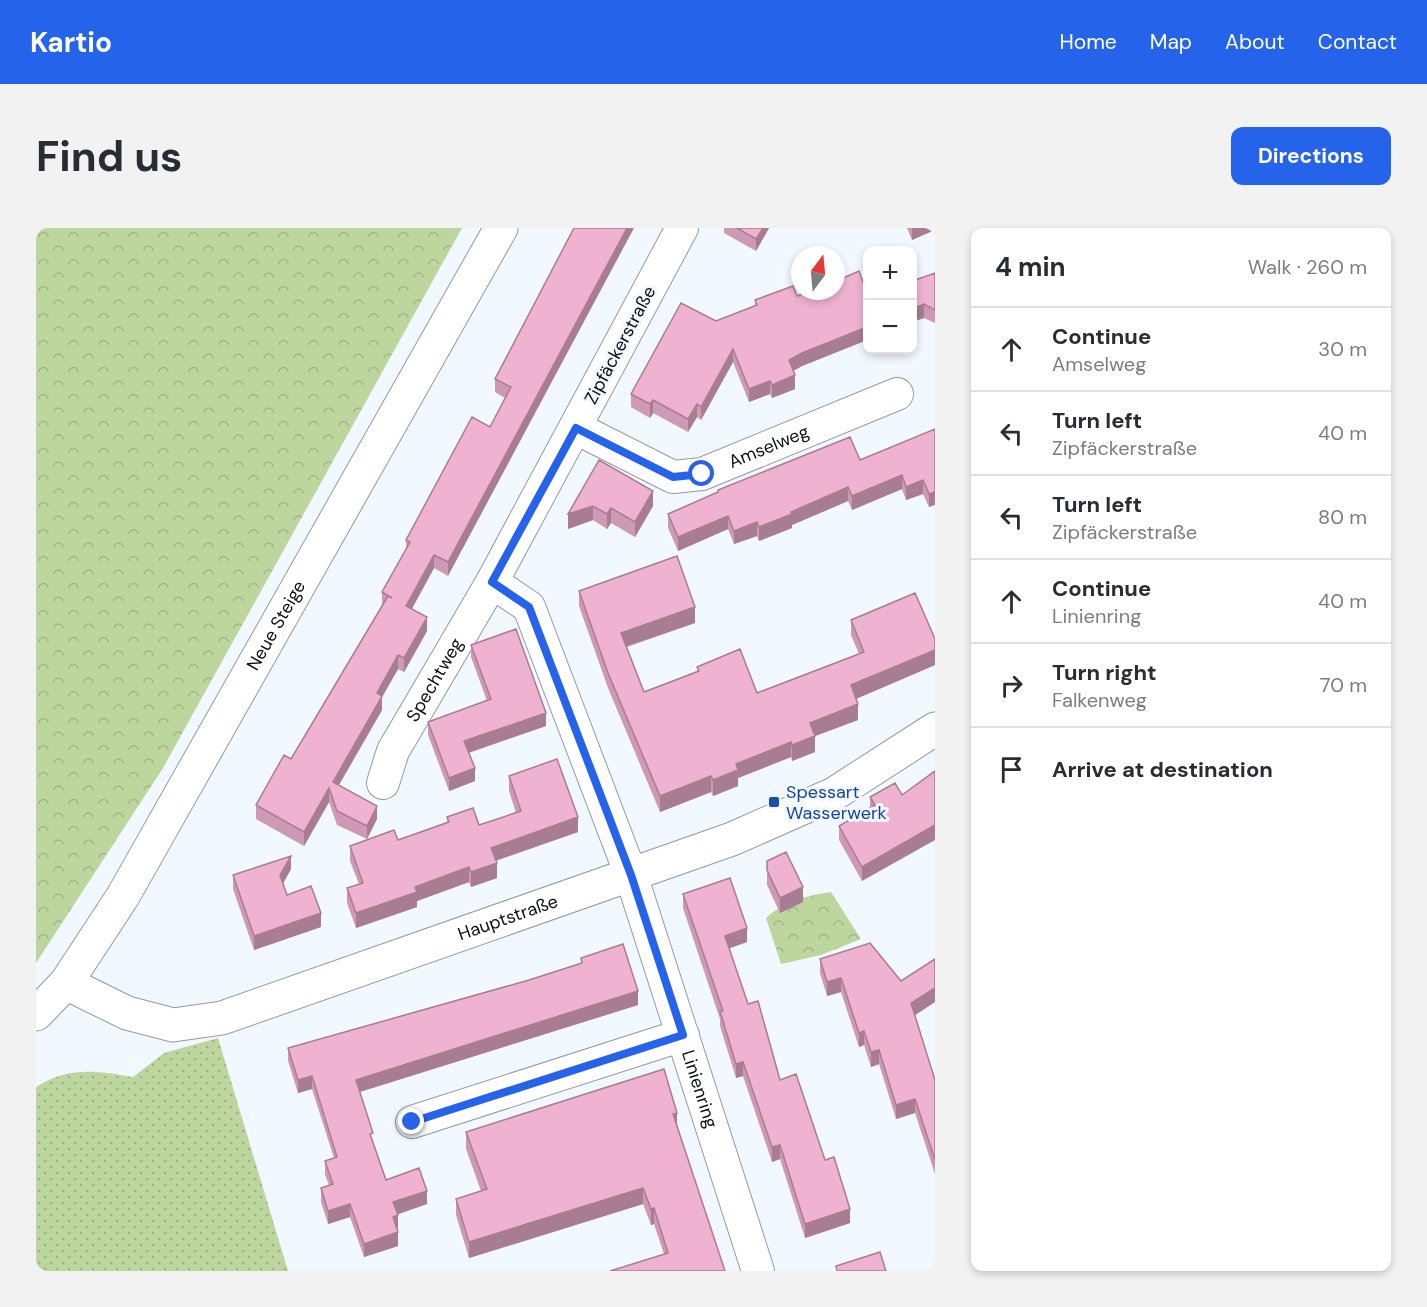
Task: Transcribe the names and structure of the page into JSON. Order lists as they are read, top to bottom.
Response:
{
  "streets": {
    "street": [
      "Zipfäckerstraße",
      "Amselweg",
      "Neue Steige",
      "Spechtweg",
      "Hauptstraße",
      "Linienring"
    ]
  },
  "crossings": [
    ["Zipfäckerstraße", "Amselweg"],
    ["Zipfäckerstraße", "Spechtweg"],
    ["Neue Steige", "Hauptstraße"],
    ["Hauptstraße", "Linienring"]
  ],
  "places": {
    "transit": ["Spessart Wasserwerk"]
  },
  "north": "top",
  "page": {
    "header": "Kartio",
    "nav": [
      "Home",
      "Map",
      "About",
      "Contact"
    ],
    "buttons": "Directions",
    "title": "Find us",
    "heading": ["4 min", "Walk · 260 m"],
    "map_buttons": ["+", "−"],
    "list": [
      ["Continue", "Amselweg", "30 m"],
      ["Turn left", "Zipfäckerstraße", "40 m"],
      ["Turn left", "Zipfäckerstraße", "80 m"],
      ["Continue", "Linienring", "40 m"],
      ["Turn right", "Falkenweg", "70 m"],
      "Arrive at destination"
    ]
  }
}
